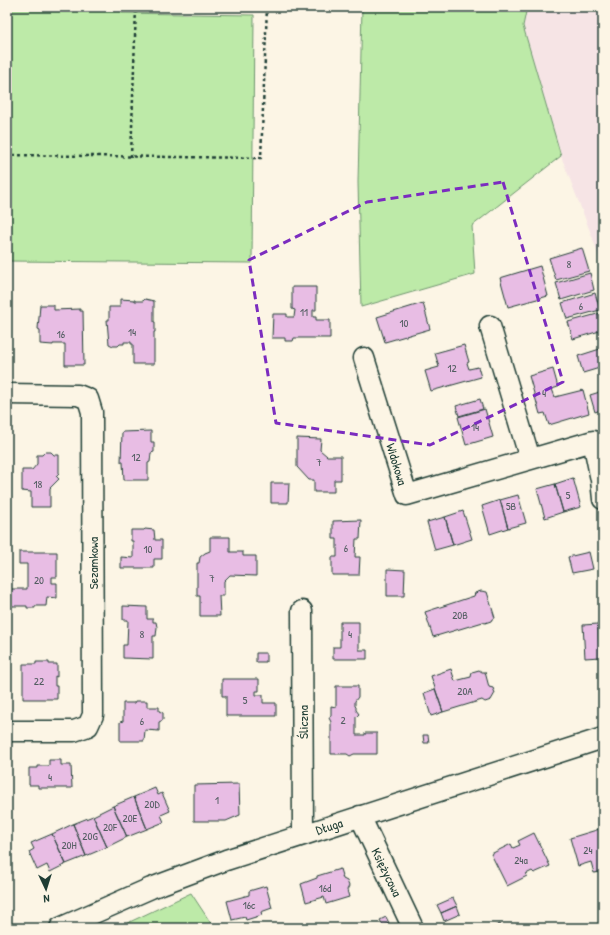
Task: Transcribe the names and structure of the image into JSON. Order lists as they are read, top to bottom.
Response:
{
  "streets": {
    "street": [
      "Widokowa",
      "Sezamkowa",
      "Śliczna",
      "Długa",
      "Księżycowa"
    ]
  },
  "crossings": [
    ["Śliczna", "Długa"],
    ["Długa", "Księżycowa"]
  ],
  "house_numbers": [
    "8",
    "6",
    "11",
    "10",
    "14",
    "16",
    "12",
    "4",
    "14",
    "12",
    "7",
    "18",
    "5",
    "5B",
    "6",
    "10",
    "7",
    "20",
    "20B",
    "8",
    "4",
    "22",
    "20A",
    "5",
    "2",
    "6",
    "4",
    "1",
    "20D",
    "20E",
    "20F",
    "20G",
    "20H",
    "24",
    "24a",
    "16d",
    "16c"
  ],
  "north": "bottom"
}
